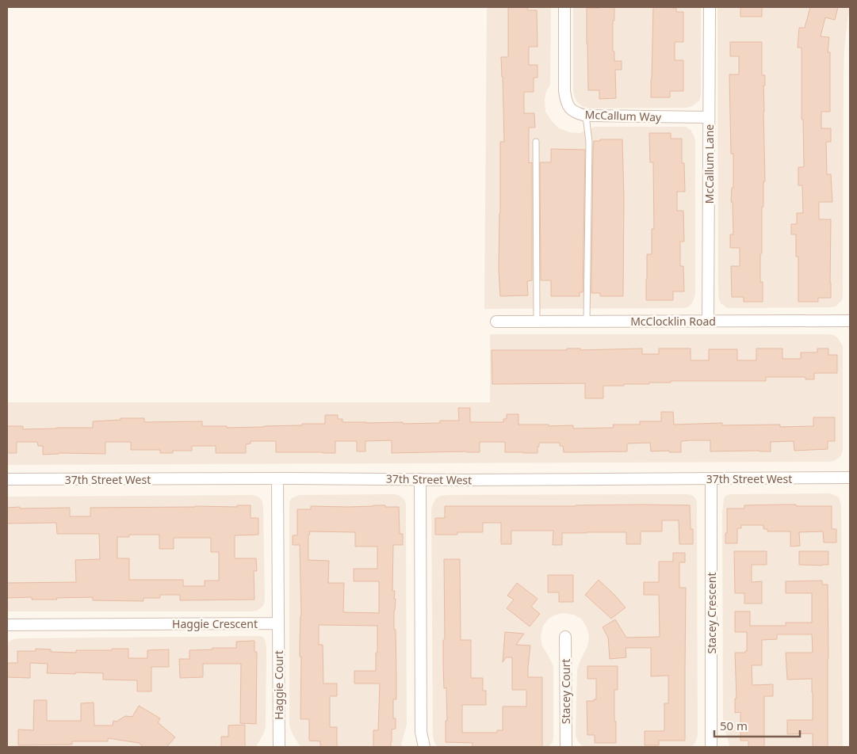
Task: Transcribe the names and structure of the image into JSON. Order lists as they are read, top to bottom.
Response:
{
  "streets": {
    "street": [
      "McCallum Way",
      "McCallum Lane",
      "McClocklin Road",
      "37th Street West",
      "Stacey Crescent",
      "Haggie Crescent",
      "Haggie Court",
      "Stacey Court"
    ]
  },
  "crossings": [
    ["McCallum Way", "McCallum Lane"],
    ["McCallum Lane", "McClocklin Road"],
    ["37th Street West", "Stacey Crescent"],
    ["Haggie Crescent", "Haggie Court"]
  ],
  "scale_bar": "50 m"
}
